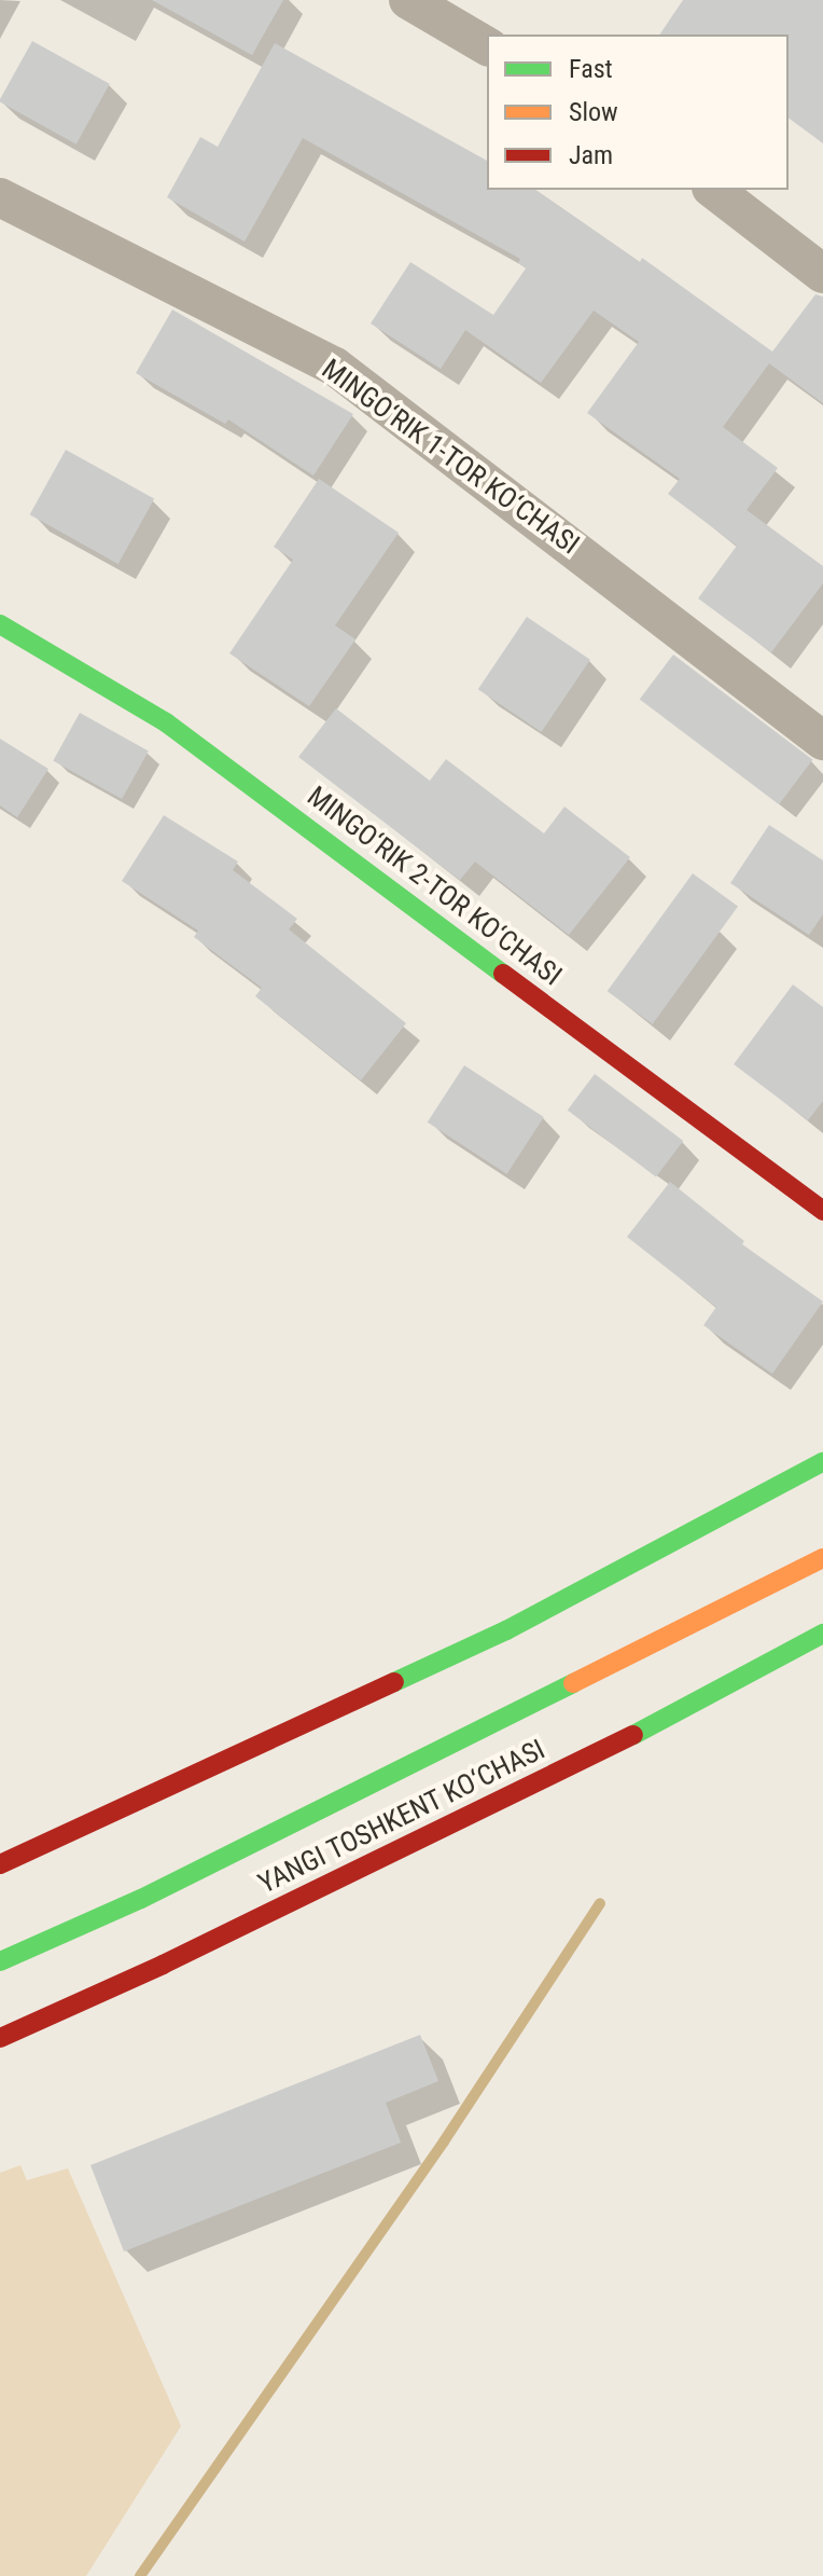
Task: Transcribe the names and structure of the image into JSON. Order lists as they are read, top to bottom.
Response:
{
  "streets": {
    "main road": ["MINGO‘RIK 2-TOR KO‘CHASI", "YANGI TOSHKENT KO‘CHASI"],
    "street": ["MINGO‘RIK 1-TOR KO‘CHASI"]
  },
  "legend": ["Fast", "Slow", "Jam"]
}
